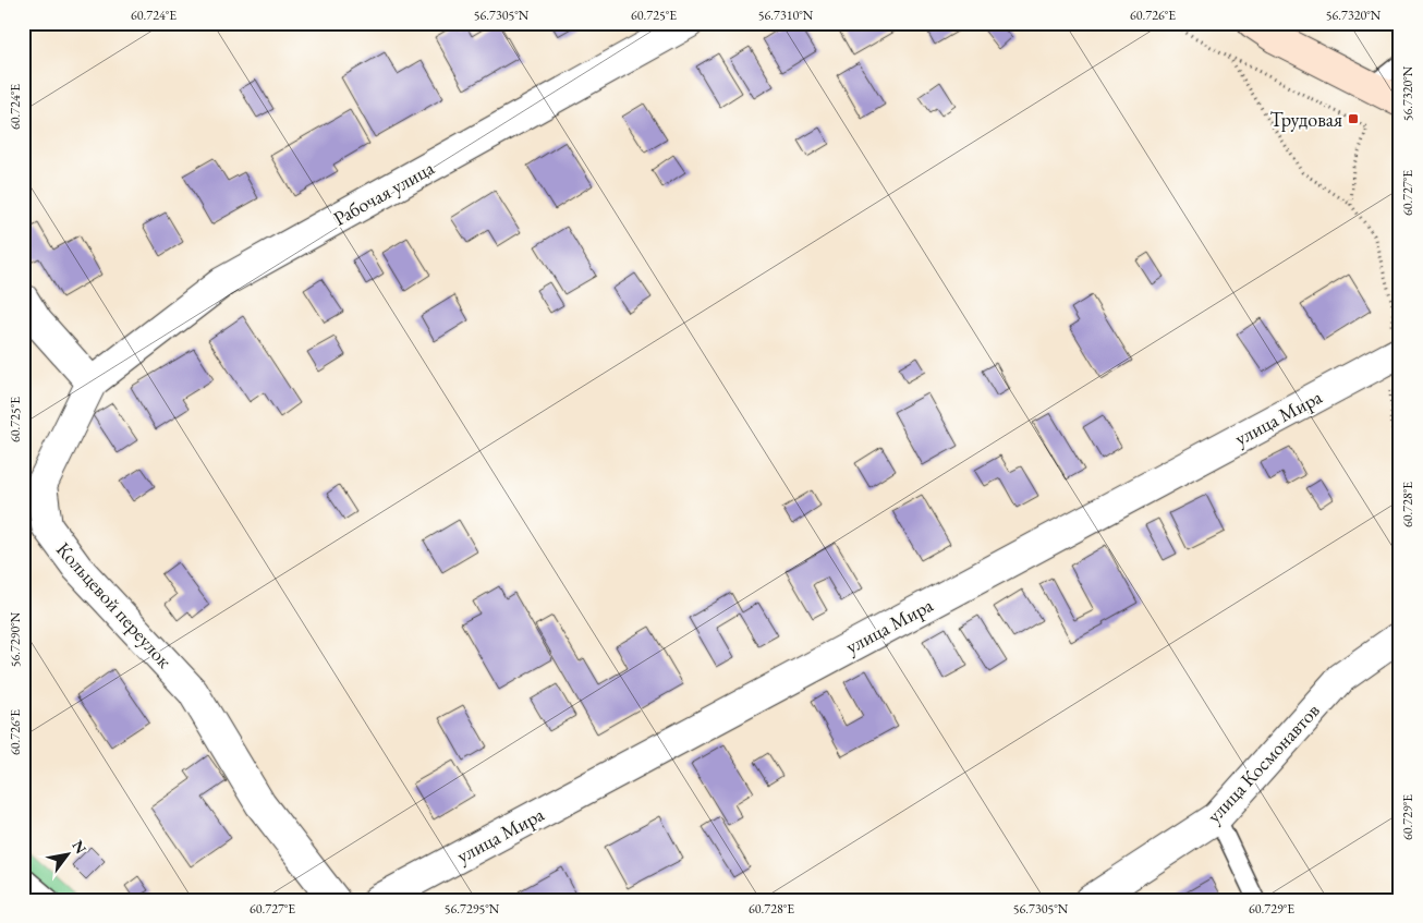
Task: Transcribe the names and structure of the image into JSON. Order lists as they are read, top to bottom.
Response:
{
  "streets": {
    "street": [
      "Рабочая улица",
      "улица Мира",
      "Кольцевой переулок",
      "улица Космонавтов"
    ]
  },
  "crossings": [
    ["Рабочая улица", "Кольцевой переулок"]
  ],
  "places": {
    "transit": ["Трудовая"]
  },
  "north": "top right",
  "coordinates": [
    "60.724°E",
    "56.7305°N",
    "60.725°E",
    "56.7310°N",
    "60.726°E",
    "56.7320°N",
    "60.727°E",
    "60.728°E",
    "56.7290°N",
    "60.729°E",
    "56.7295°N"
  ]
}
